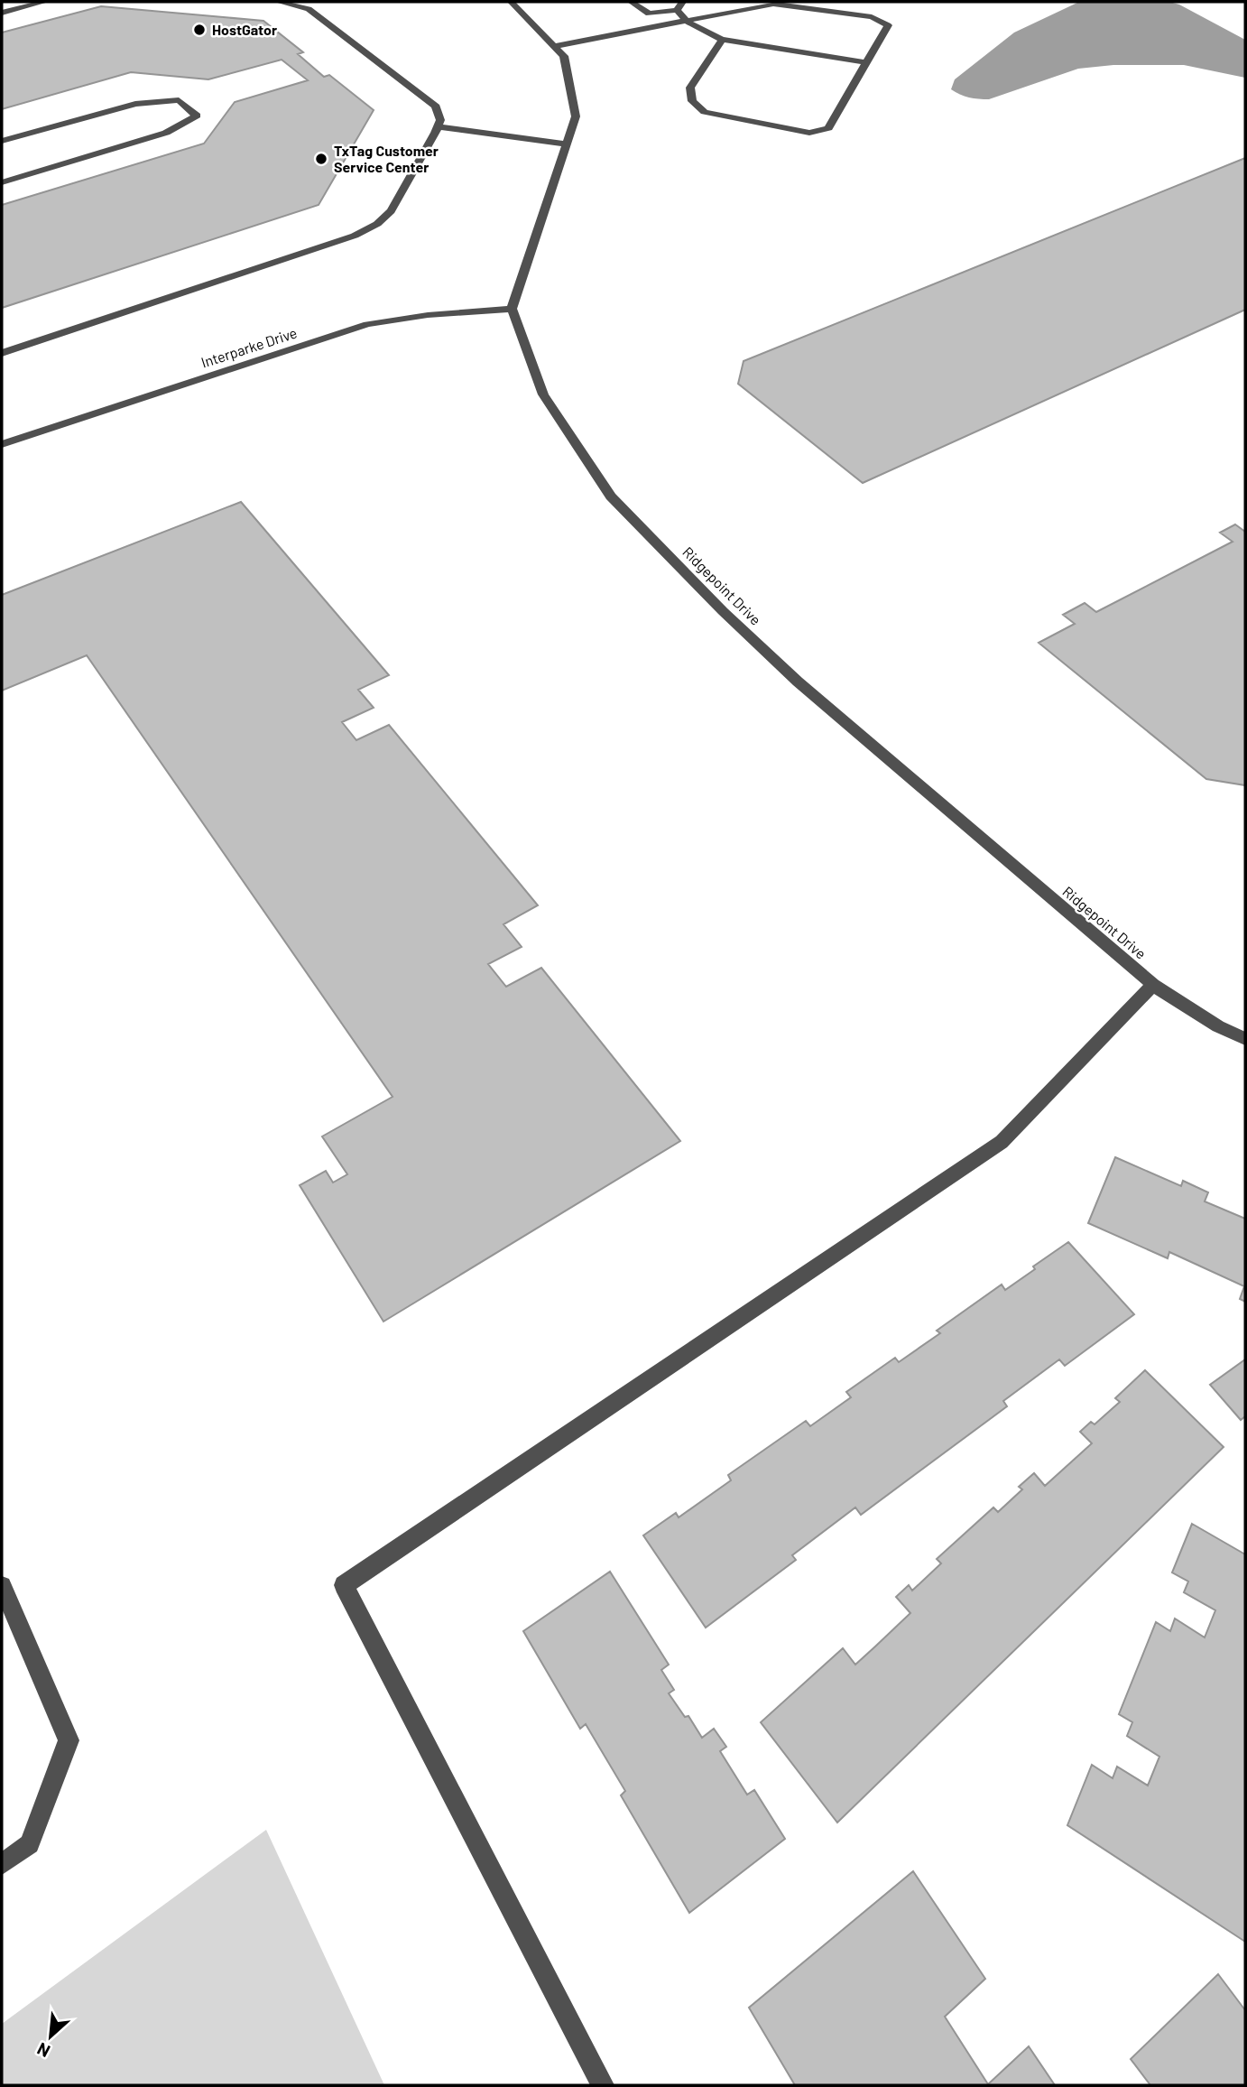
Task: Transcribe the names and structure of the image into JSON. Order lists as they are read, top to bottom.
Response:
{
  "streets": {
    "street": ["Interparke Drive", "Ridgepoint Drive"]
  },
  "crossings": [
    ["Interparke Drive", "Ridgepoint Drive"]
  ],
  "places": ["HostGator", "TxTag Customer Service Center"],
  "north": "bottom left"
}
